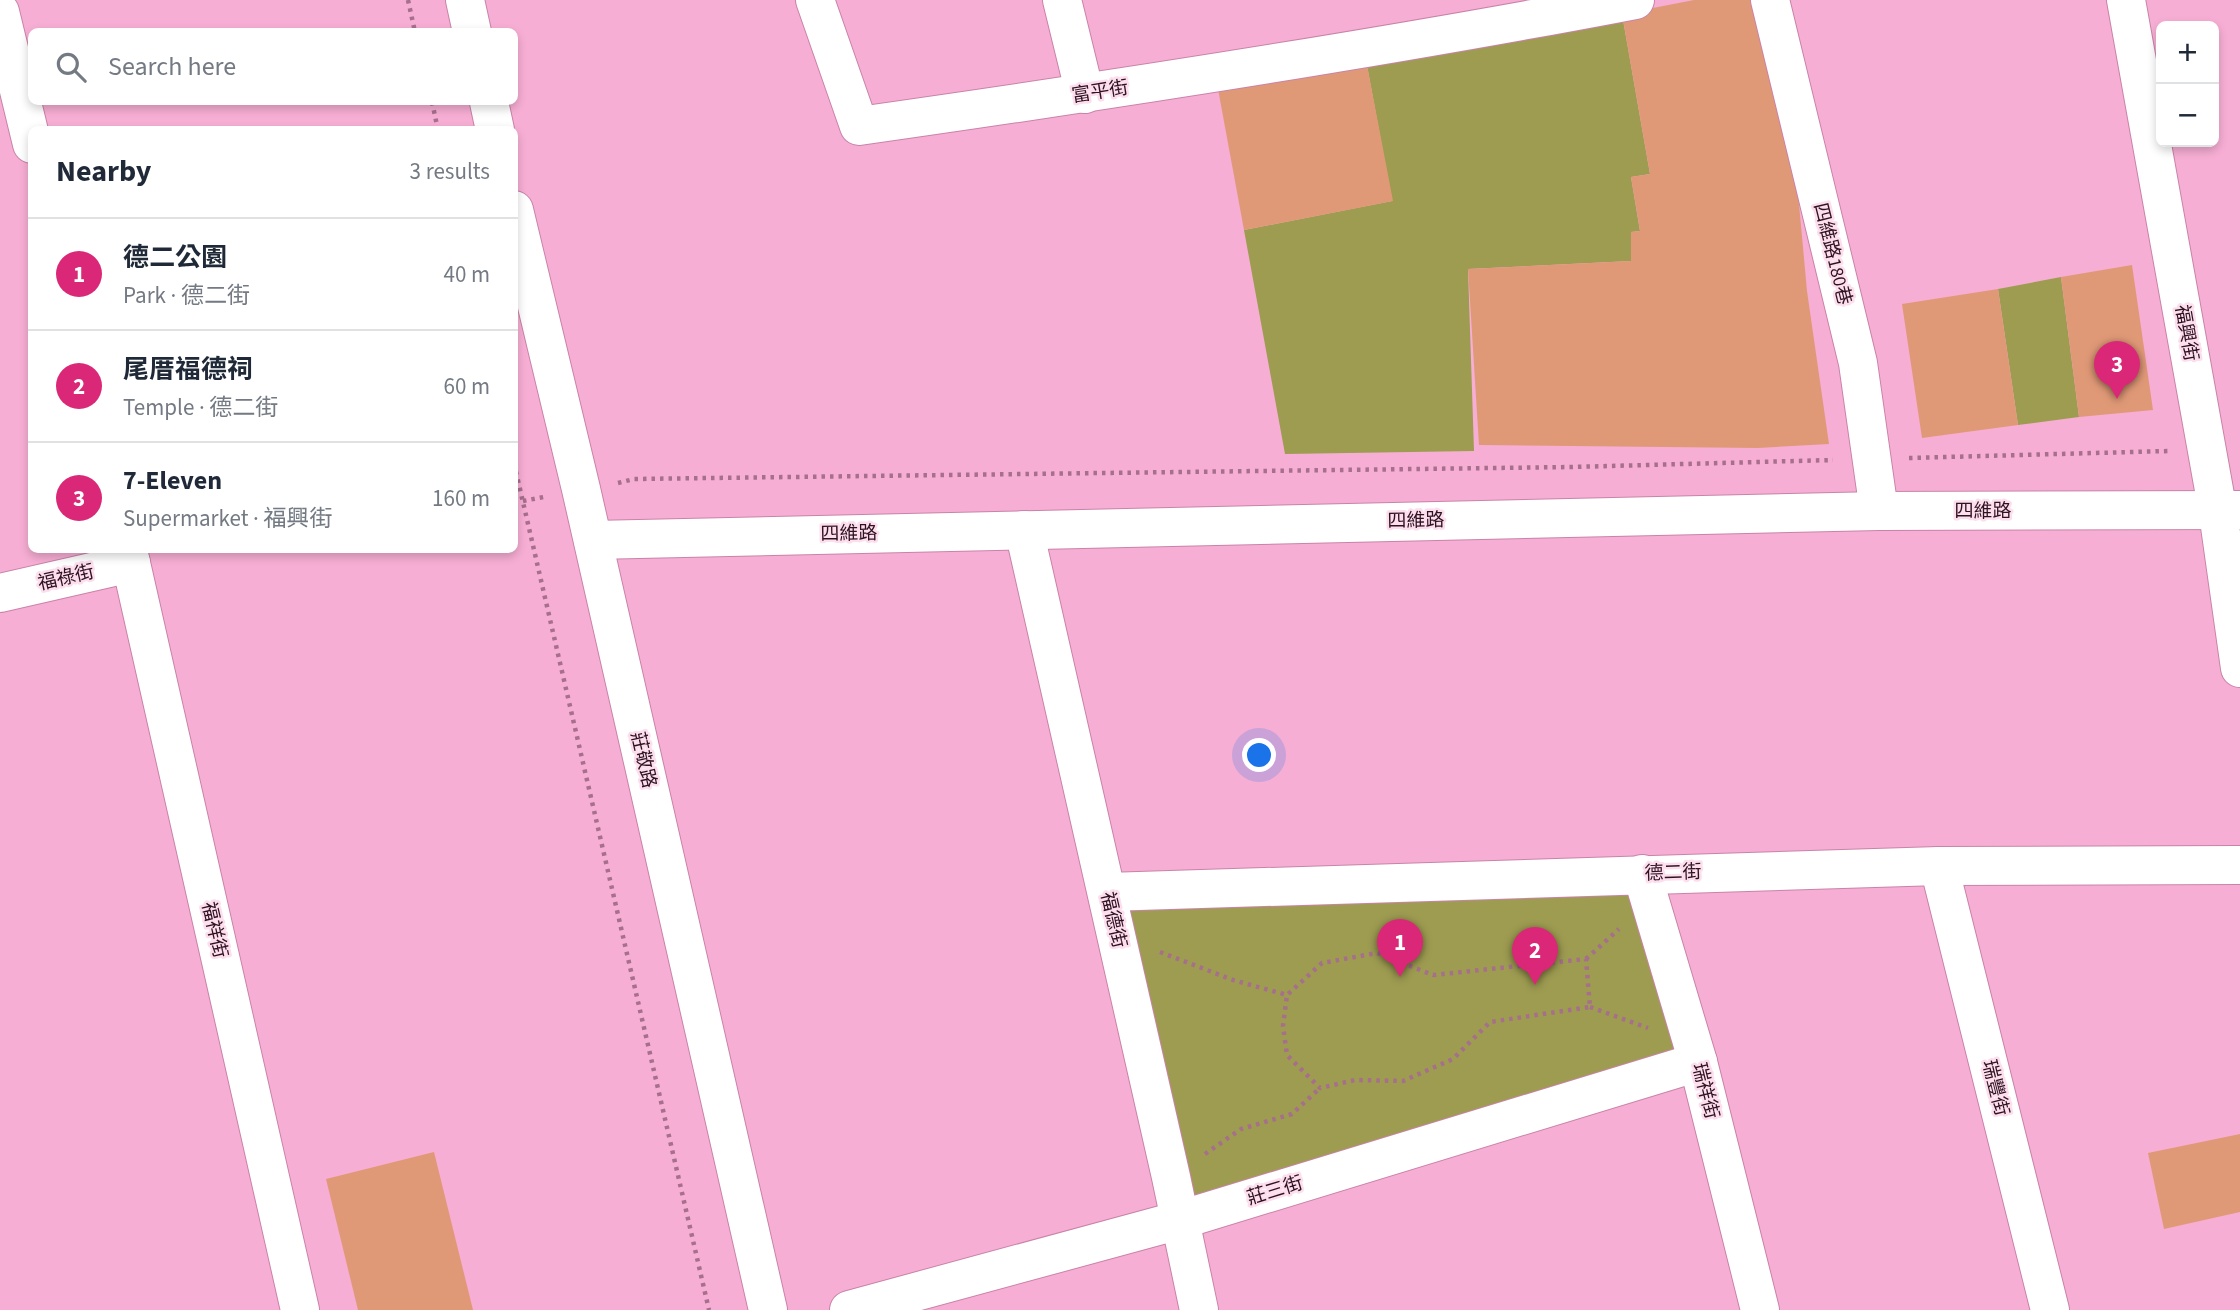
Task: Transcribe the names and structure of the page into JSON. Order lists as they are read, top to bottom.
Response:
{
  "streets": {
    "street": [
      "富平街",
      "四維路180巷",
      "福興街",
      "四維路",
      "福祿街",
      "莊敬路",
      "德二街",
      "福德街",
      "福祥街",
      "瑞豐街",
      "瑞祥街",
      "莊三街"
    ]
  },
  "crossings": [
    ["四維路180巷", "四維路"],
    ["福興街", "四維路"],
    ["四維路", "莊敬路"],
    ["四維路", "福德街"],
    ["福祿街", "福祥街"],
    ["德二街", "福德街"],
    ["德二街", "瑞豐街"],
    ["德二街", "瑞祥街"],
    ["福德街", "莊三街"],
    ["瑞祥街", "莊三街"]
  ],
  "page": {
    "map_buttons": ["+", "−"],
    "search": "Search here",
    "heading": ["Nearby", "3 results"],
    "list": [
      {
        "mark": "1",
        "name": "德二公園",
        "note": "Park · 德二街",
        "value": "40 m"
      },
      {
        "mark": "2",
        "name": "尾厝福德祠",
        "note": "Temple · 德二街",
        "value": "60 m"
      },
      {
        "mark": "3",
        "name": "7-Eleven",
        "note": "Supermarket · 福興街",
        "value": "160 m"
      }
    ],
    "pins": ["3", "1", "2"]
  }
}
